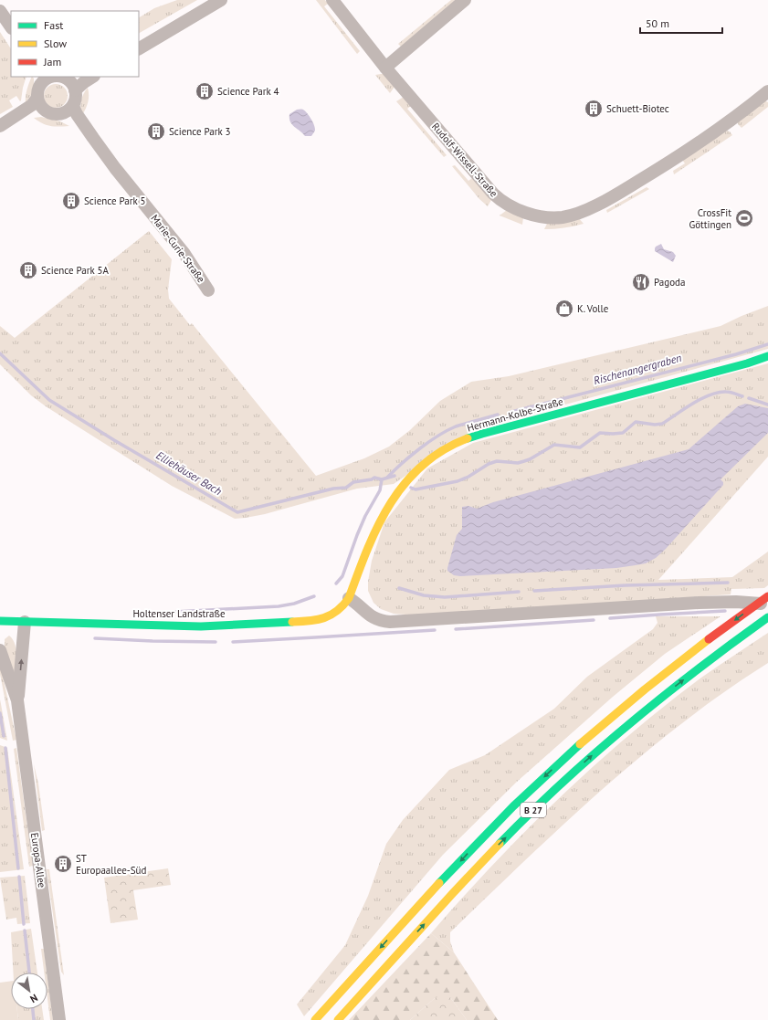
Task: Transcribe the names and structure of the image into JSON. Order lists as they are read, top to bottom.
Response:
{
  "streets": {
    "main road": ["Hermann-Kolbe-Straße", "Holtenser Landstraße", "B 27"],
    "street": ["Rudolf-Wissell-Straße", "Marie-Curie-Straße", "Europa-Allee"]
  },
  "crossings": [
    ["Hermann-Kolbe-Straße", "Holtenser Landstraße"],
    ["Holtenser Landstraße", "Europa-Allee"]
  ],
  "water": ["Rischenangergraben", "Elliehäuser Bach"],
  "places": {
    "building": [
      "Science Park 4",
      "Schuett-Biotec",
      "Science Park 3",
      "Science Park 5",
      "Science Park 5A",
      "ST Europaallee-Süd"
    ],
    "sports": ["CrossFit Göttingen"],
    "restaurant": ["Pagoda"],
    "shop": ["K. Volle"]
  },
  "legend": ["Fast", "Slow", "Jam"],
  "scale_bar": "50 m",
  "north": "bottom right"
}
